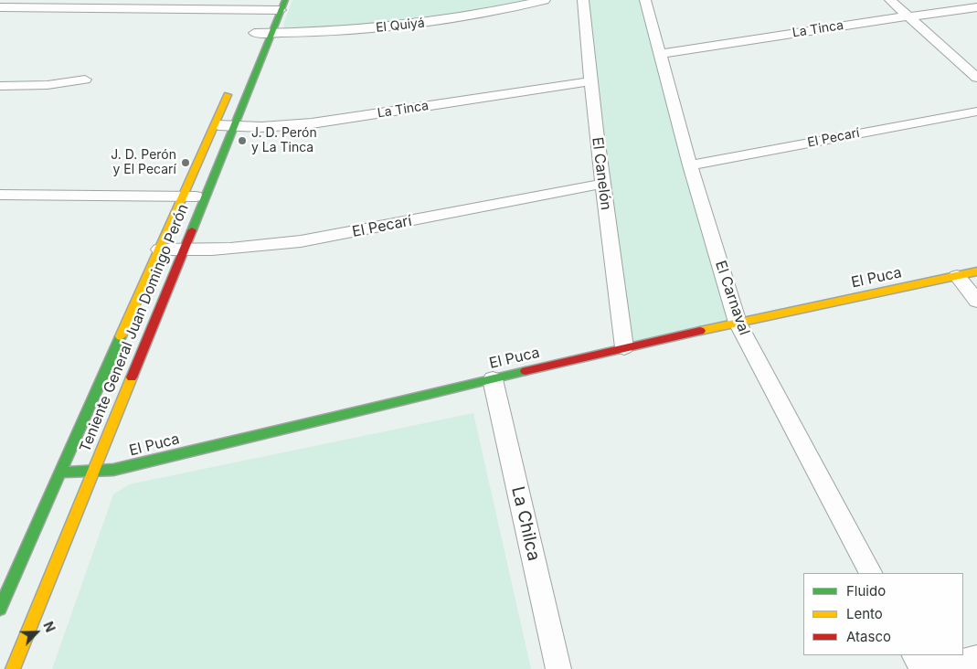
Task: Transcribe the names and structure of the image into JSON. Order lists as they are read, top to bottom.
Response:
{
  "streets": {
    "main road": ["El Puca", "Teniente General Juan Domingo Perón"],
    "street": [
      "El Quiyá",
      "La Tinca",
      "El Pecarí",
      "El Canelón",
      "El Carnaval",
      "La Chilca"
    ]
  },
  "crossings": [
    ["El Quiyá", "Teniente General Juan Domingo Perón"],
    ["La Tinca", "El Canelón"],
    ["La Tinca", "El Carnaval"],
    ["La Tinca", "Teniente General Juan Domingo Perón"],
    ["El Pecarí", "El Canelón"],
    ["El Pecarí", "El Carnaval"],
    ["El Pecarí", "Teniente General Juan Domingo Perón"],
    ["El Canelón", "El Puca"],
    ["El Puca", "El Carnaval"],
    ["El Puca", "Teniente General Juan Domingo Perón"],
    ["El Puca", "La Chilca"]
  ],
  "places": ["J. D. Perón y La Tinca", "J. D. Perón y El Pecarí"],
  "legend": ["Fluido", "Lento", "Atasco"],
  "north": "top right"
}
